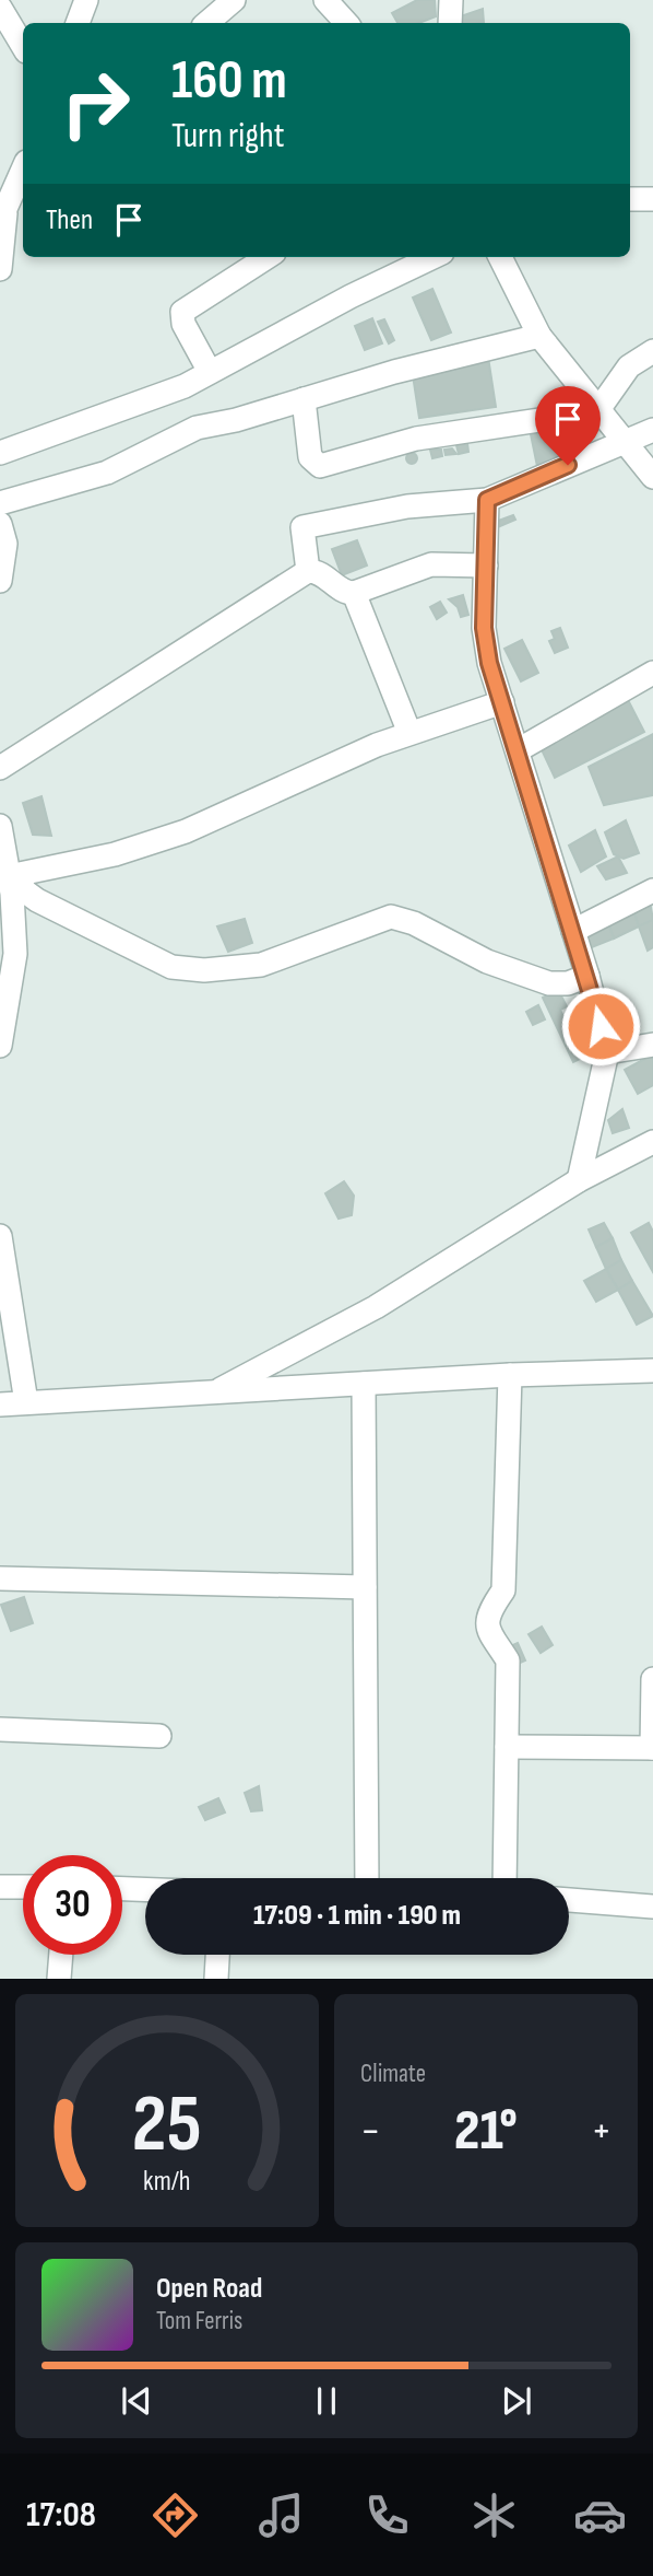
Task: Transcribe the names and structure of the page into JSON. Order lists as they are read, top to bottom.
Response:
{
  "page": {
    "turn": ["160 m", "Turn right"],
    "then": "Then",
    "limit": "30",
    "trip": "17:09 · 1 min · 190 m",
    "tile": "Climate",
    "heat": ["−", "21°", "+"],
    "song": ["Open Road", "Tom Ferris"],
    "tabs": "17:08",
    "gauge": ["25", "km/h"]
  }
}
